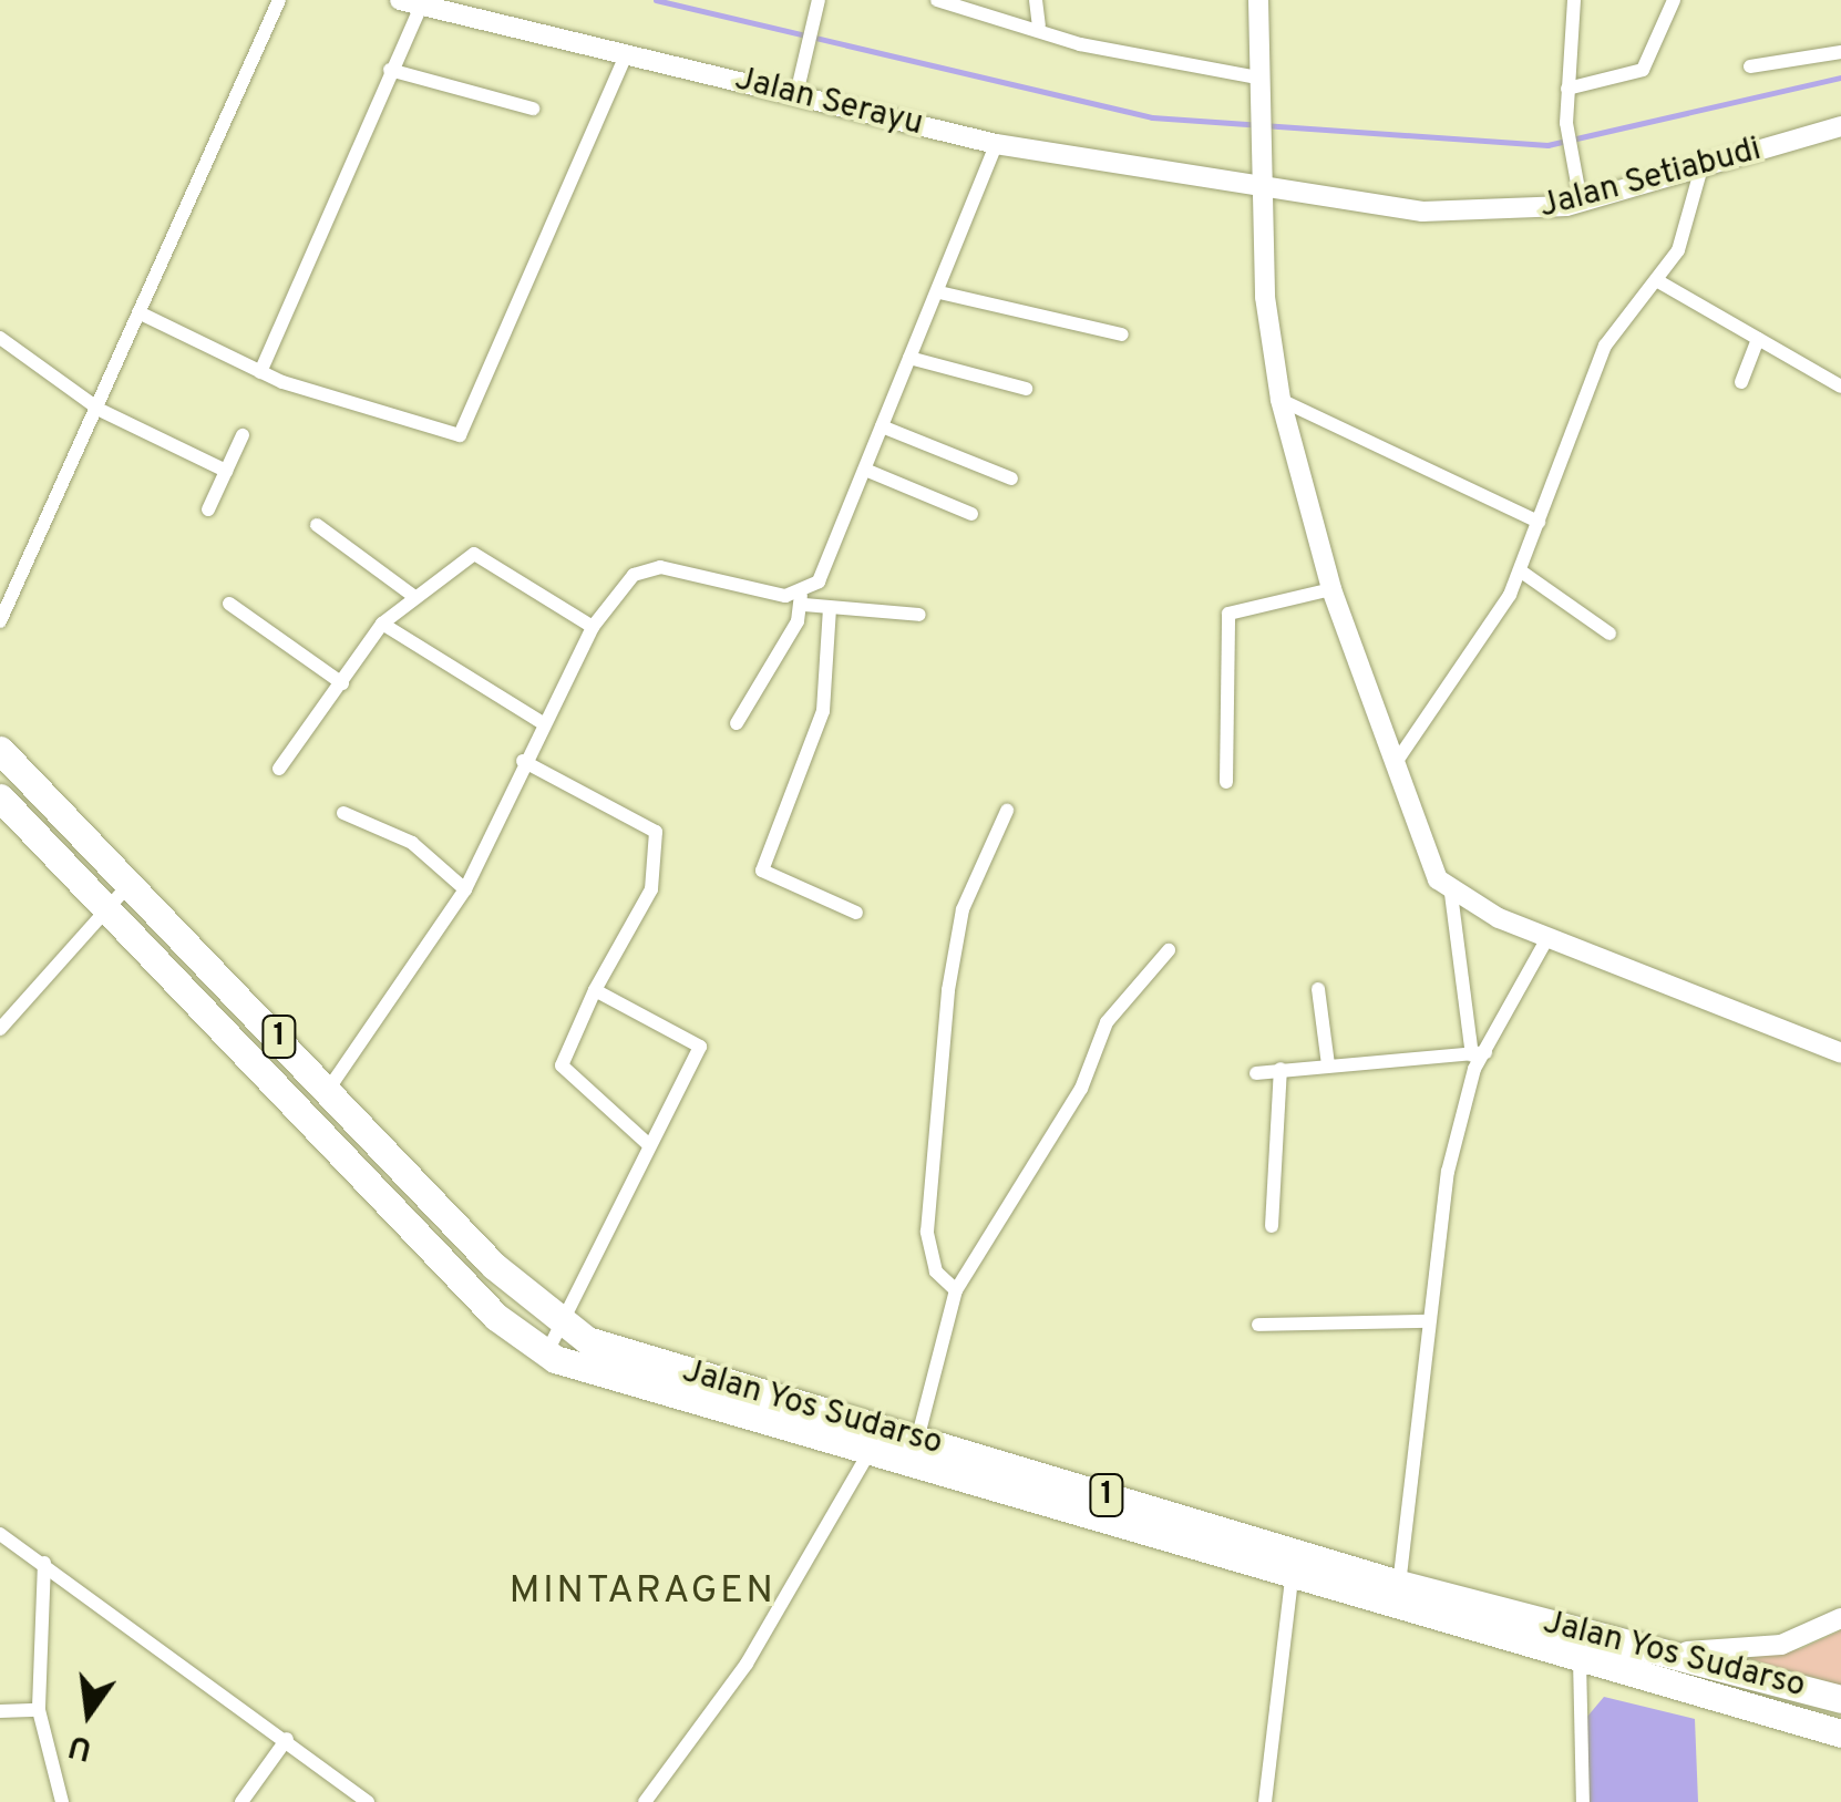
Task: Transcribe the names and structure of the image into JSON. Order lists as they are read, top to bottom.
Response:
{
  "streets": {
    "highway": ["1", "Jalan Yos Sudarso"],
    "street": ["Jalan Serayu", "Jalan Setiabudi"]
  },
  "crossings": [
    ["Jalan Serayu", "Jalan Setiabudi"]
  ],
  "districts": ["MINTARAGEN"],
  "north": "bottom"
}
